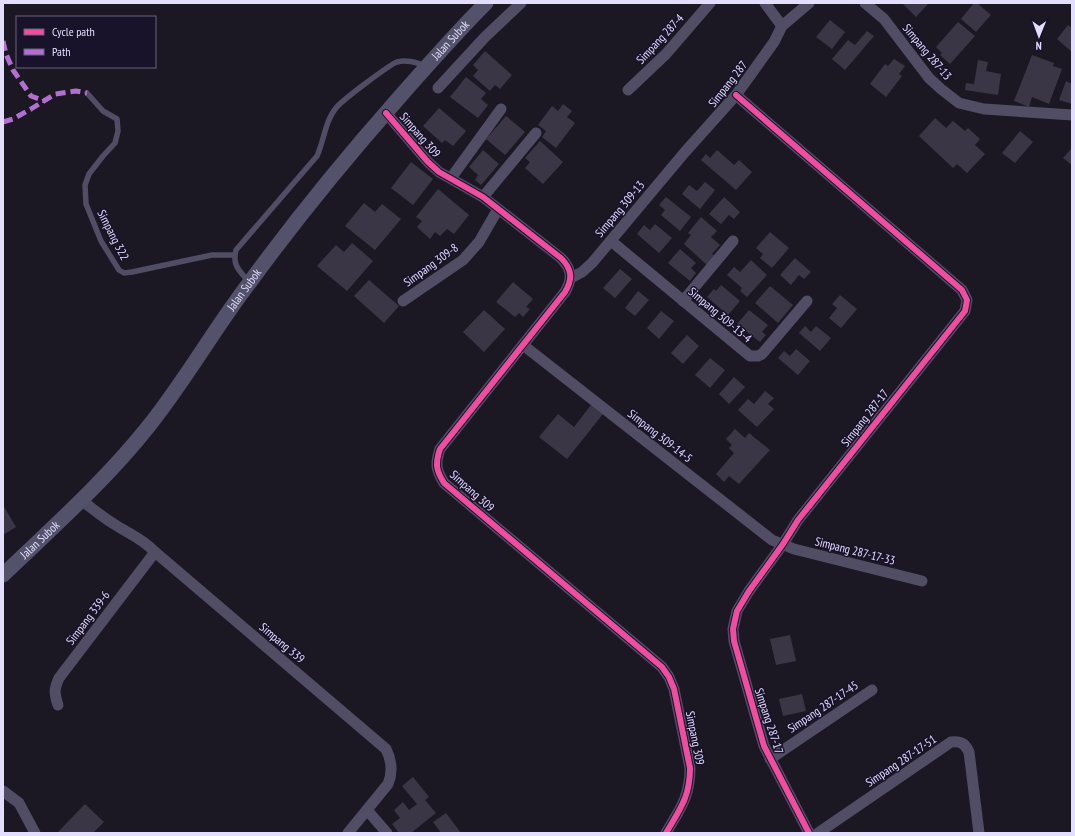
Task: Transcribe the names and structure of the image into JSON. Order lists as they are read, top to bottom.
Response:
{
  "streets": {
    "main road": ["Jalan Subok"],
    "street": [
      "Simpang 287-4",
      "Simpang 287-13",
      "Simpang 287",
      "Simpang 309",
      "Simpang 309-13",
      "Simpang 309-8",
      "Simpang 309-13-4",
      "Simpang 287-17",
      "Simpang 309-14-5",
      "Simpang 287-17-33",
      "Simpang 339-6",
      "Simpang 339",
      "Simpang 287-17-45",
      "Simpang 287-17-51"
    ],
    "lane": ["Simpang 322"]
  },
  "crossings": [
    ["Jalan Subok", "Simpang 309"],
    ["Jalan Subok", "Simpang 339"],
    ["Simpang 287", "Simpang 309-13"],
    ["Simpang 287", "Simpang 287-17"],
    ["Simpang 309", "Simpang 309-13"],
    ["Simpang 309", "Simpang 309-8"],
    ["Simpang 309", "Simpang 309-14-5"],
    ["Simpang 309-13", "Simpang 309-13-4"],
    ["Simpang 287-17", "Simpang 309-14-5"],
    ["Simpang 287-17", "Simpang 287-17-33"],
    ["Simpang 287-17", "Simpang 287-17-45"],
    ["Simpang 309-14-5", "Simpang 287-17-33"],
    ["Simpang 339-6", "Simpang 339"]
  ],
  "legend": ["Cycle path", "Path"],
  "north": "bottom"
}
